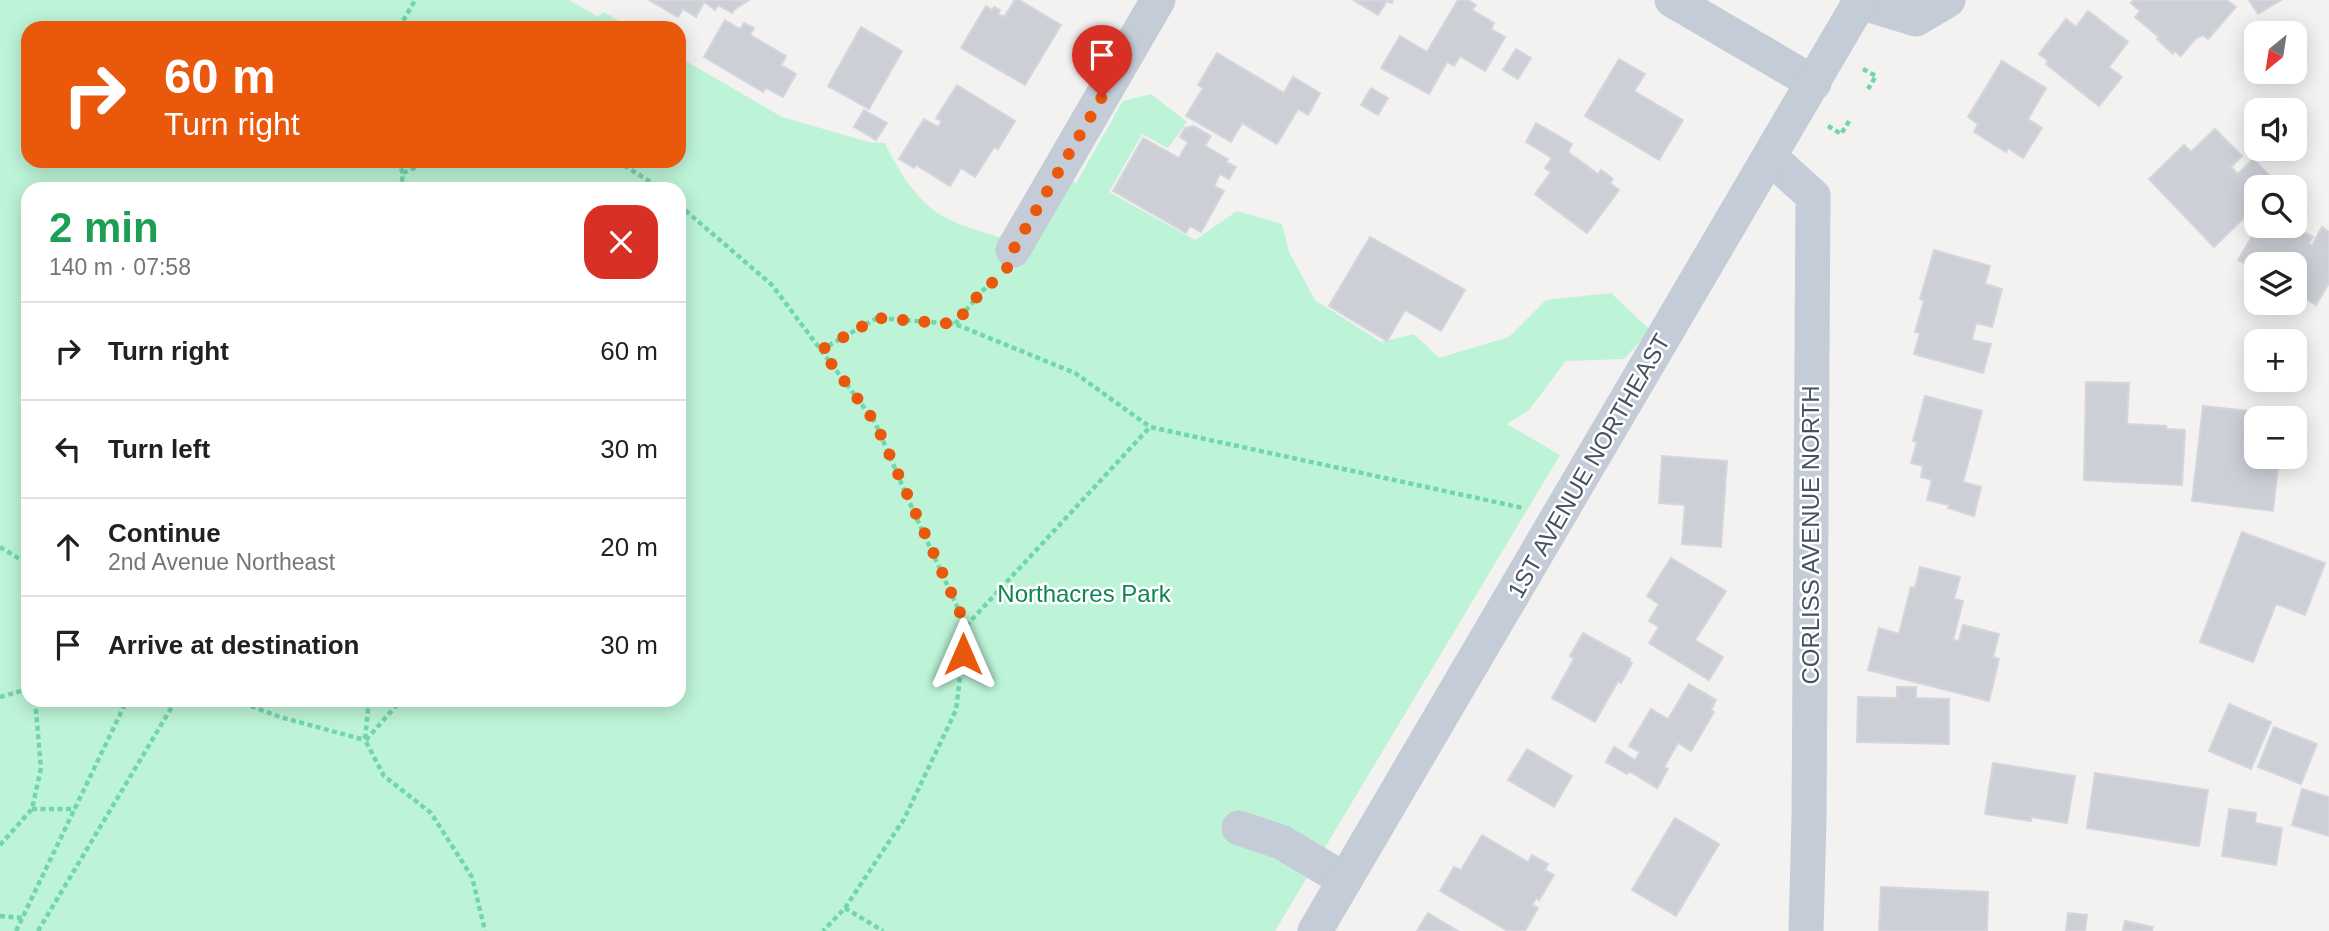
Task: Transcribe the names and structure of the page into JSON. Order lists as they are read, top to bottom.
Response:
{
  "streets": {
    "street": ["1ST AVENUE NORTHEAST", "CORLISS AVENUE NORTH"]
  },
  "crossings": [
    ["1ST AVENUE NORTHEAST", "CORLISS AVENUE NORTH"]
  ],
  "parks": ["Northacres Park"],
  "north": "bottom left",
  "page": {
    "map_buttons": ["+", "−"],
    "turn": ["60 m", "Turn right"],
    "heading": ["2 min", "140 m · 07:58"],
    "list": [
      {
        "name": "Turn right",
        "value": "60 m"
      },
      {
        "name": "Turn left",
        "value": "30 m"
      },
      {
        "name": "Continue",
        "note": "2nd Avenue Northeast",
        "value": "20 m"
      },
      {
        "name": "Arrive at destination",
        "value": "30 m"
      }
    ]
  }
}
